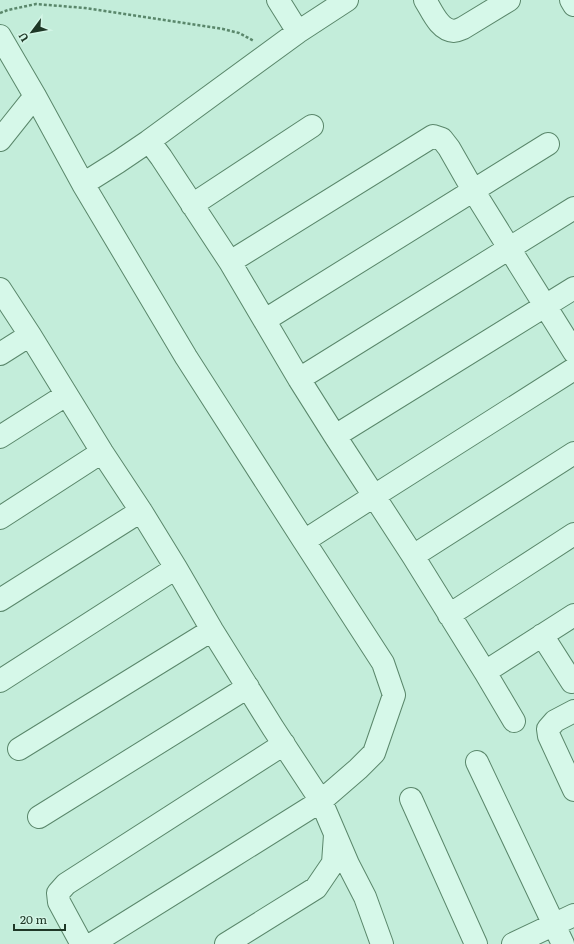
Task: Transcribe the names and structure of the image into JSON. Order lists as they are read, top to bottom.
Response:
{
  "scale_bar": "20 m",
  "north": "bottom left"
}
